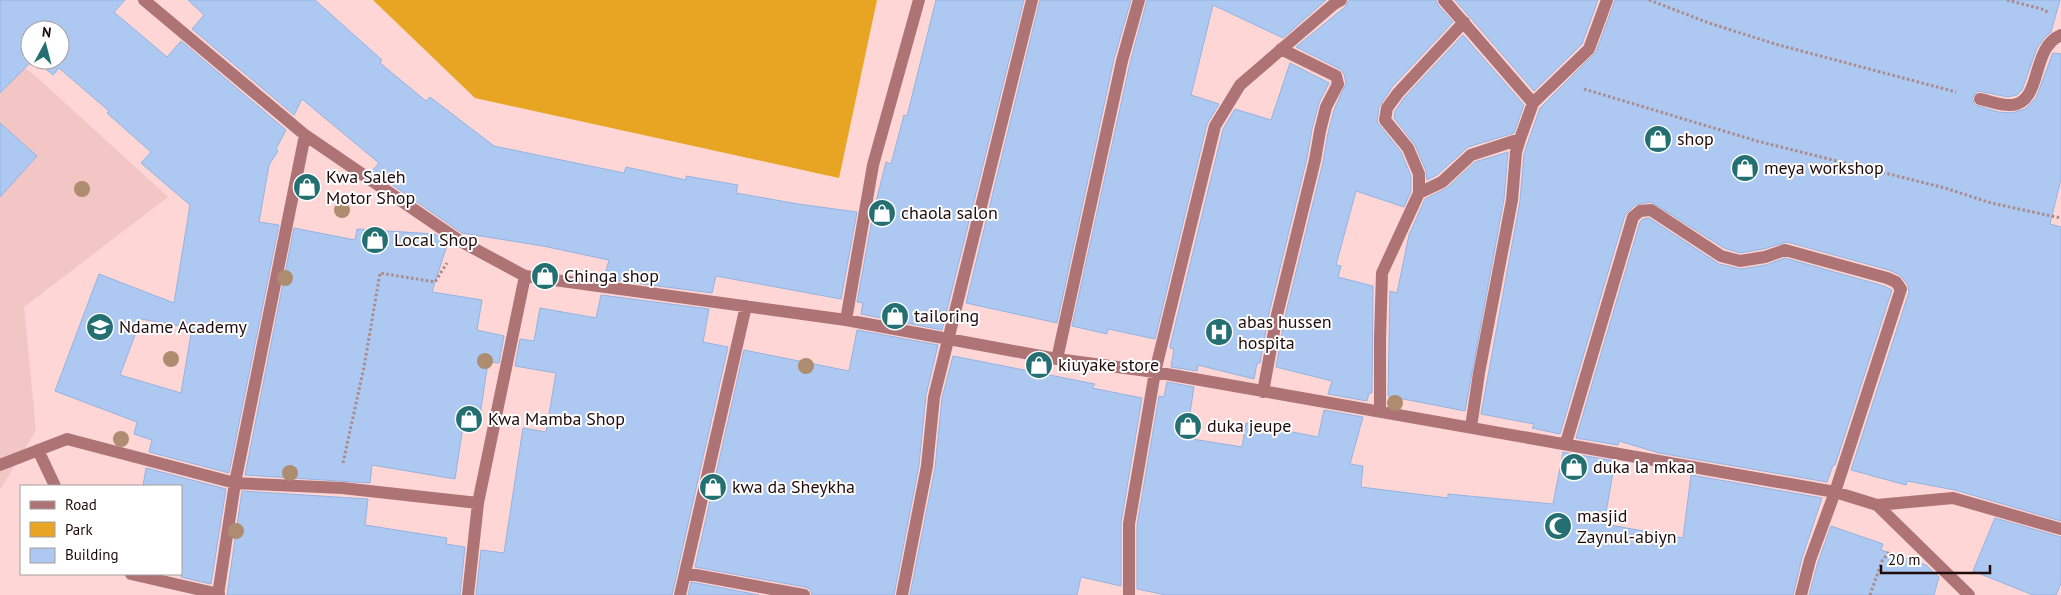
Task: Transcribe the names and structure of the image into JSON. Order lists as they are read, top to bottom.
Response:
{
  "places": {
    "shop": [
      "shop",
      "meya workshop",
      "Kwa Saleh Motor Shop",
      "chaola salon",
      "Local Shop",
      "Chinga shop",
      "tailoring",
      "kiuyake store",
      "Kwa Mamba Shop",
      "duka jeupe",
      "duka la mkaa",
      "kwa da Sheykha"
    ],
    "school or university": ["Ndame Academy"],
    "hospital": ["abas hussen hospita"],
    "mosque": ["masjid Zaynul-abiyn"]
  },
  "legend": ["Road", "Park", "Building"],
  "scale_bar": "20 m",
  "north": "top"
}
